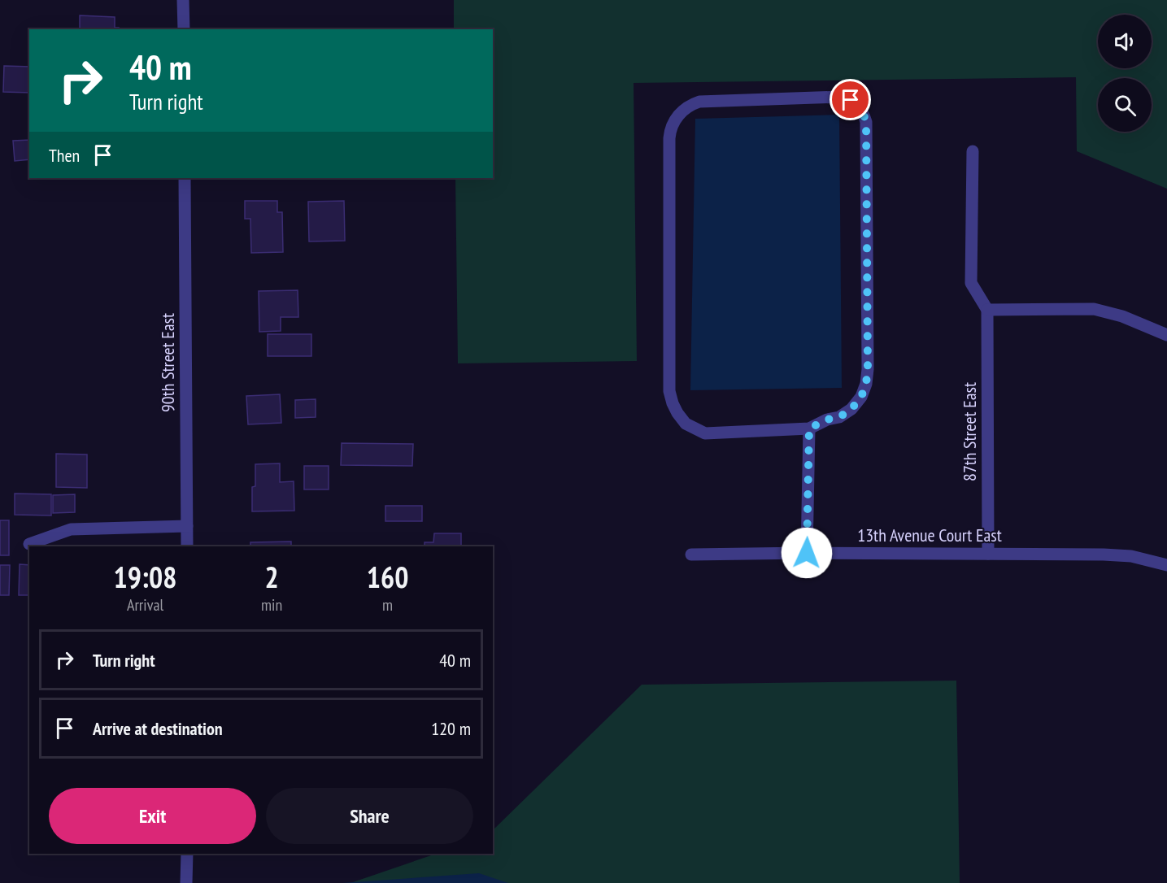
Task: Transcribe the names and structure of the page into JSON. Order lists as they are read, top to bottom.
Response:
{
  "streets": {
    "street": ["90th Street East", "87th Street East", "13th Avenue Court East"]
  },
  "crossings": [
    ["87th Street East", "13th Avenue Court East"]
  ],
  "page": {
    "turn": ["40 m", "Turn right"],
    "then": "Then",
    "eta": [
      "19:08",
      "Arrival",
      "2",
      "min",
      "160",
      "m"
    ],
    "list": [
      {
        "name": "Turn right",
        "value": "40 m"
      },
      {
        "name": "Arrive at destination",
        "value": "120 m"
      }
    ],
    "buttons": ["Exit", "Share"]
  }
}
